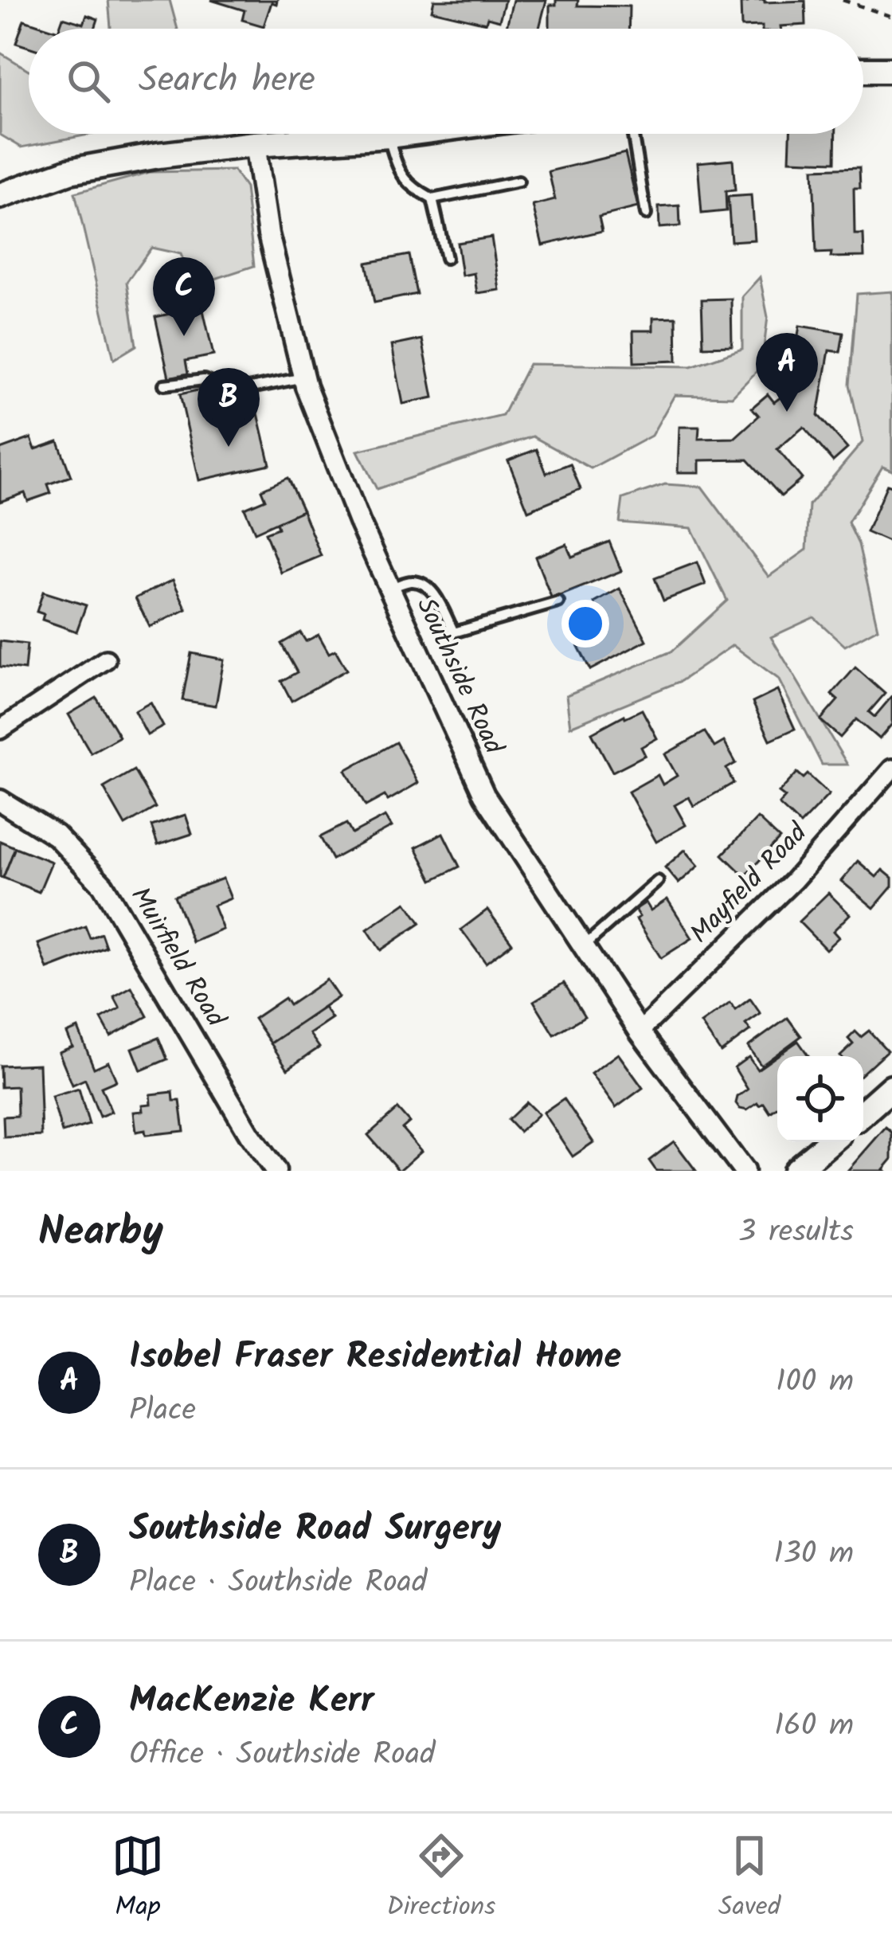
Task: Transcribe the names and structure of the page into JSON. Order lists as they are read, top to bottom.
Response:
{
  "streets": {
    "street": ["Southside Road", "Mayfield Road", "Muirfield Road"]
  },
  "crossings": [
    ["Southside Road", "Mayfield Road"]
  ],
  "page": {
    "search": "Search here",
    "pins": ["C", "A", "B"],
    "heading": ["Nearby", "3 results"],
    "list": [
      {
        "mark": "A",
        "name": "Isobel Fraser Residential Home",
        "note": "Place",
        "value": "100 m"
      },
      {
        "mark": "B",
        "name": "Southside Road Surgery",
        "note": "Place · Southside Road",
        "value": "130 m"
      },
      {
        "mark": "C",
        "name": "MacKenzie Kerr",
        "note": "Office · Southside Road",
        "value": "160 m"
      }
    ],
    "nav": ["Map", "Directions", "Saved"]
  }
}
